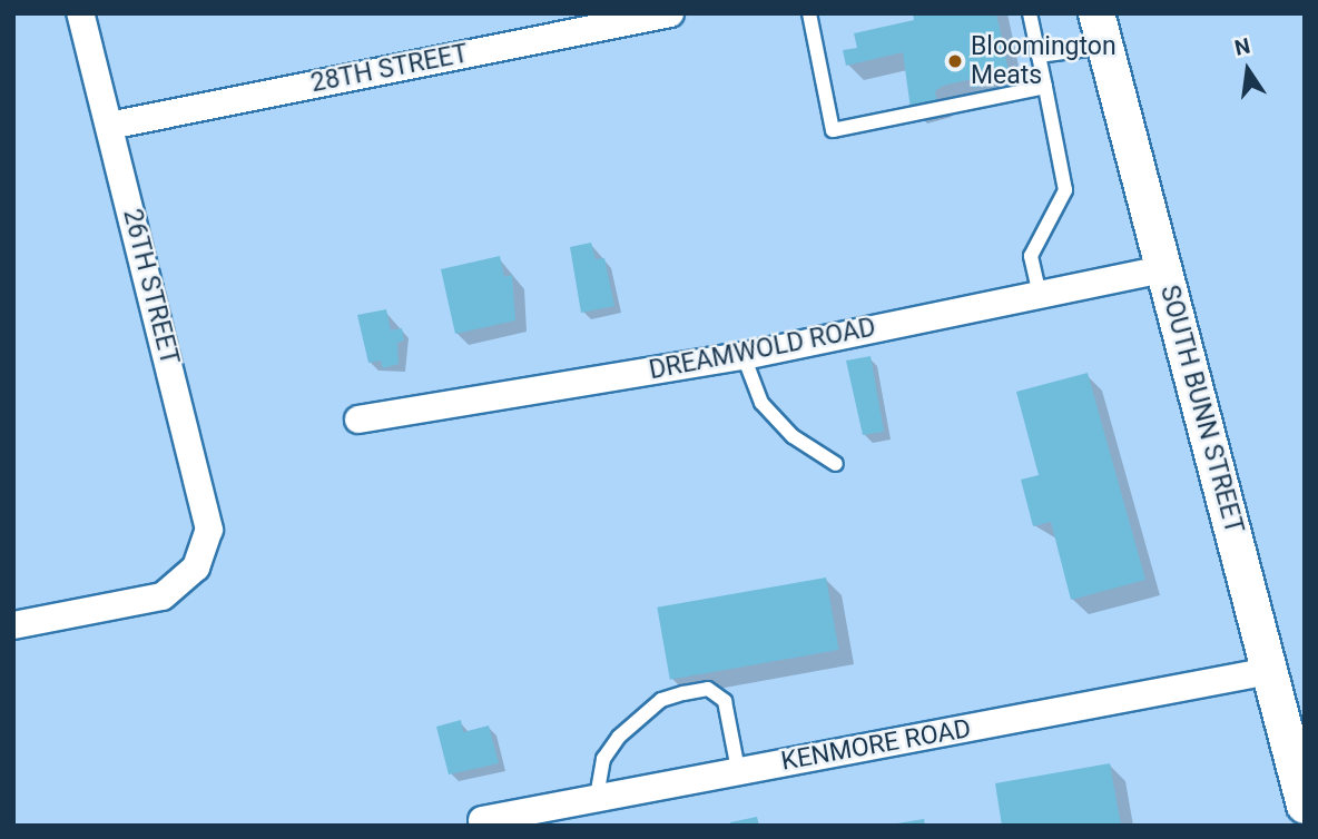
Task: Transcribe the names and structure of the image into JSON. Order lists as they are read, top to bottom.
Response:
{
  "streets": {
    "street": [
      "28TH STREET",
      "26TH STREET",
      "DREAMWOLD ROAD",
      "SOUTH BUNN STREET",
      "KENMORE ROAD"
    ]
  },
  "crossings": [
    ["28TH STREET", "26TH STREET"],
    ["DREAMWOLD ROAD", "SOUTH BUNN STREET"],
    ["SOUTH BUNN STREET", "KENMORE ROAD"]
  ],
  "places": ["Bloomington Meats"],
  "north": "top"
}
